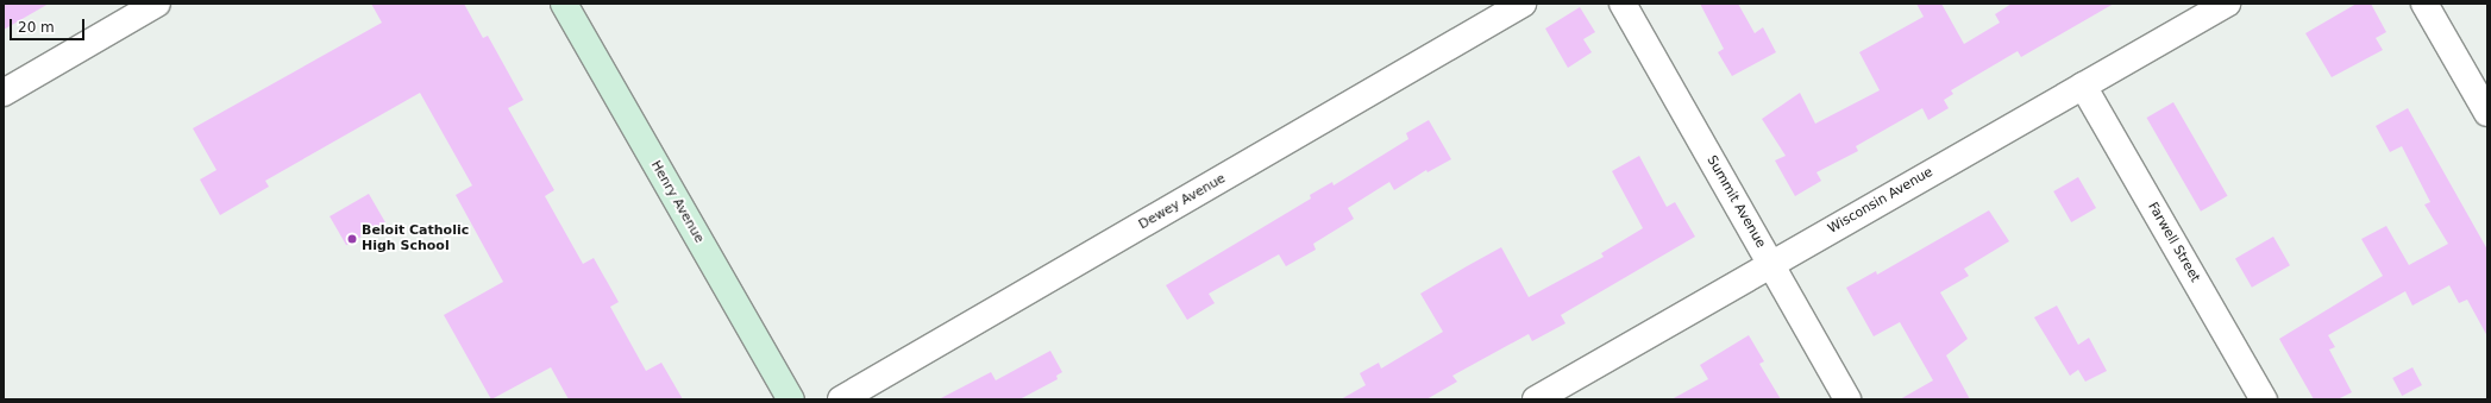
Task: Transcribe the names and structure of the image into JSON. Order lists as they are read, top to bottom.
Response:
{
  "streets": {
    "street": [
      "Wisconsin Avenue",
      "Henry Avenue",
      "Dewey Avenue",
      "Summit Avenue",
      "Farwell Street"
    ]
  },
  "crossings": [
    ["Wisconsin Avenue", "Summit Avenue"],
    ["Wisconsin Avenue", "Farwell Street"]
  ],
  "places": ["Beloit Catholic High School"],
  "scale_bar": "20 m"
}
